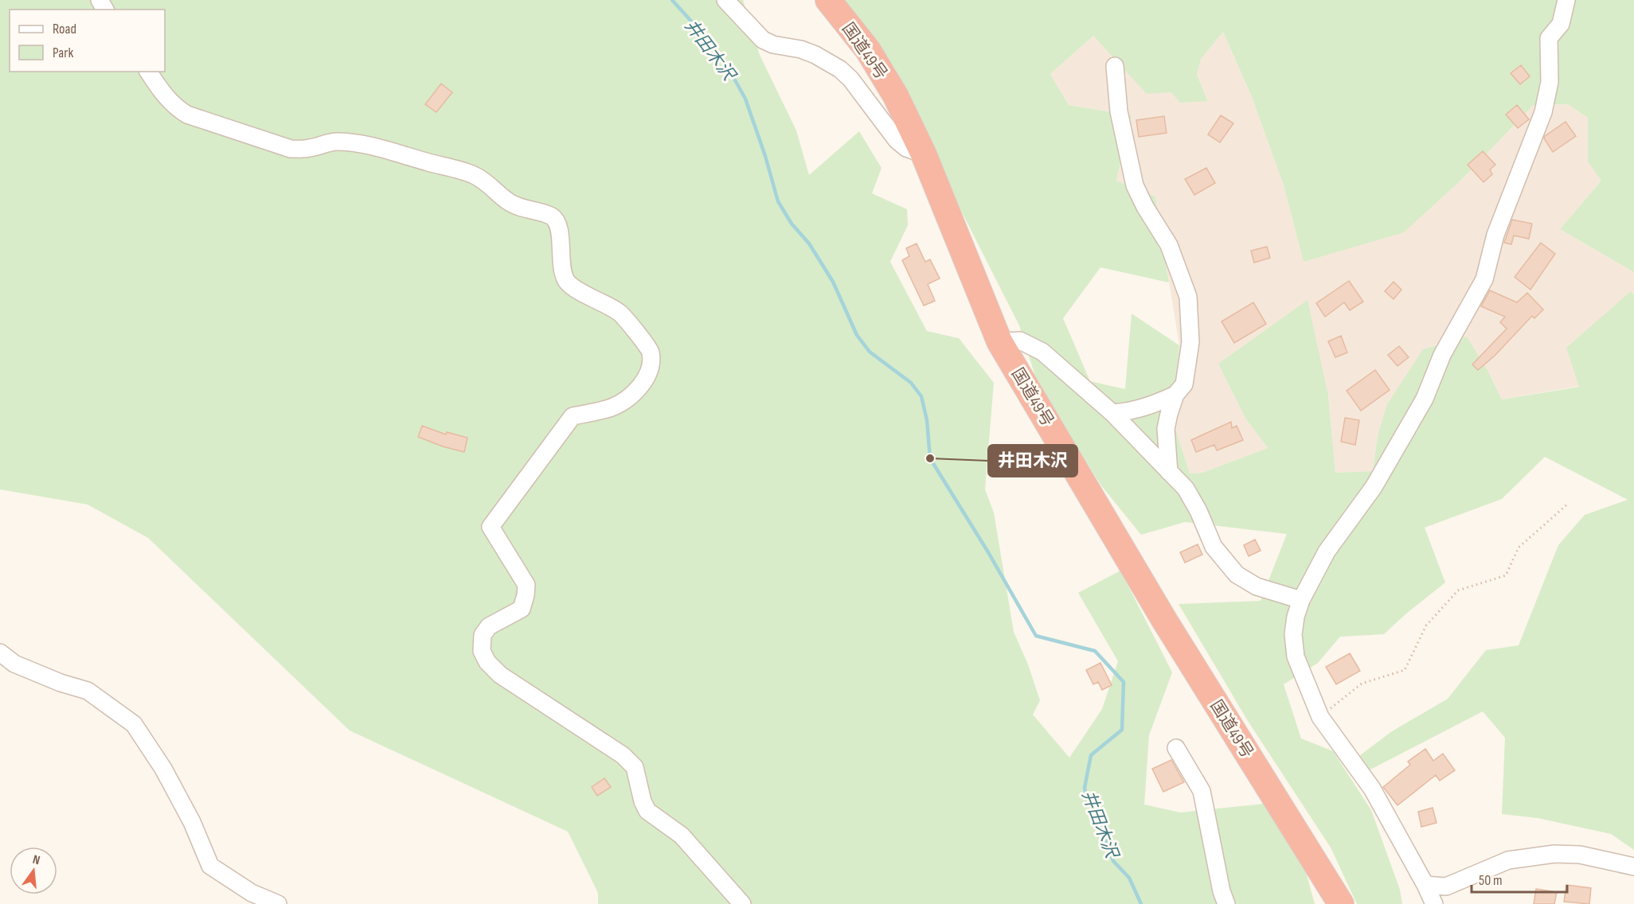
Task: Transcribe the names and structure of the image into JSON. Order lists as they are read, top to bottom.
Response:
{
  "streets": {
    "highway": ["国道49号"]
  },
  "water": ["井田木沢"],
  "places": ["井田木沢"],
  "legend": ["Road", "Park"],
  "scale_bar": "50 m",
  "north": "top"
}
